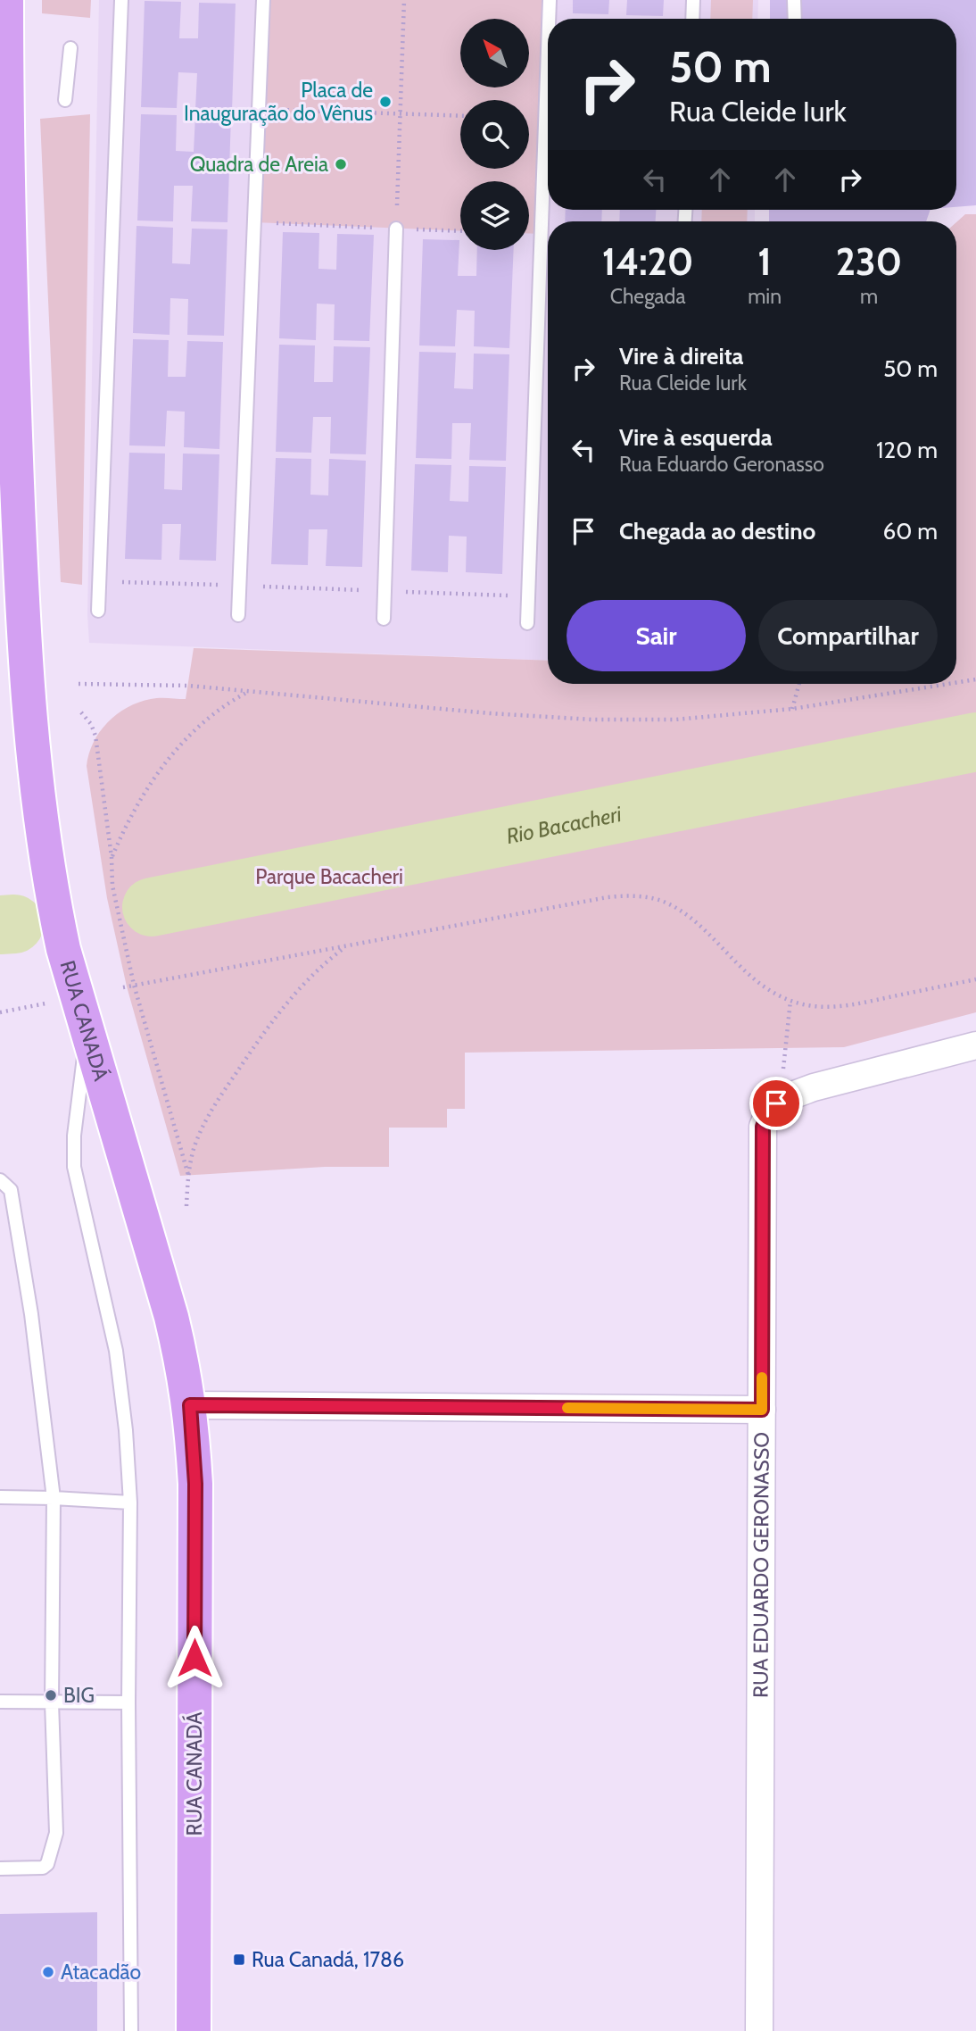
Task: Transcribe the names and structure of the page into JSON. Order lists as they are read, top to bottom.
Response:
{
  "streets": {
    "main road": ["RUA CANADÁ"],
    "street": ["RUA EDUARDO GERONASSO"]
  },
  "water": ["Rio Bacacheri"],
  "parks": ["Parque Bacacheri"],
  "places": {
    "other": [
      "Placa de Inauguração do Vênus",
      "Quadra de Areia",
      "BIG",
      "Atacadão"
    ],
    "transit": ["Rua Canadá, 1786"]
  },
  "north": "top left",
  "page": {
    "turn": ["50 m", "Rua Cleide Iurk"],
    "eta": [
      "14:20",
      "Chegada",
      "1",
      "min",
      "230",
      "m"
    ],
    "list": [
      {
        "name": "Vire à direita",
        "note": "Rua Cleide Iurk",
        "value": "50 m"
      },
      {
        "name": "Vire à esquerda",
        "note": "Rua Eduardo Geronasso",
        "value": "120 m"
      },
      {
        "name": "Chegada ao destino",
        "value": "60 m"
      }
    ],
    "buttons": ["Sair", "Compartilhar"]
  }
}
